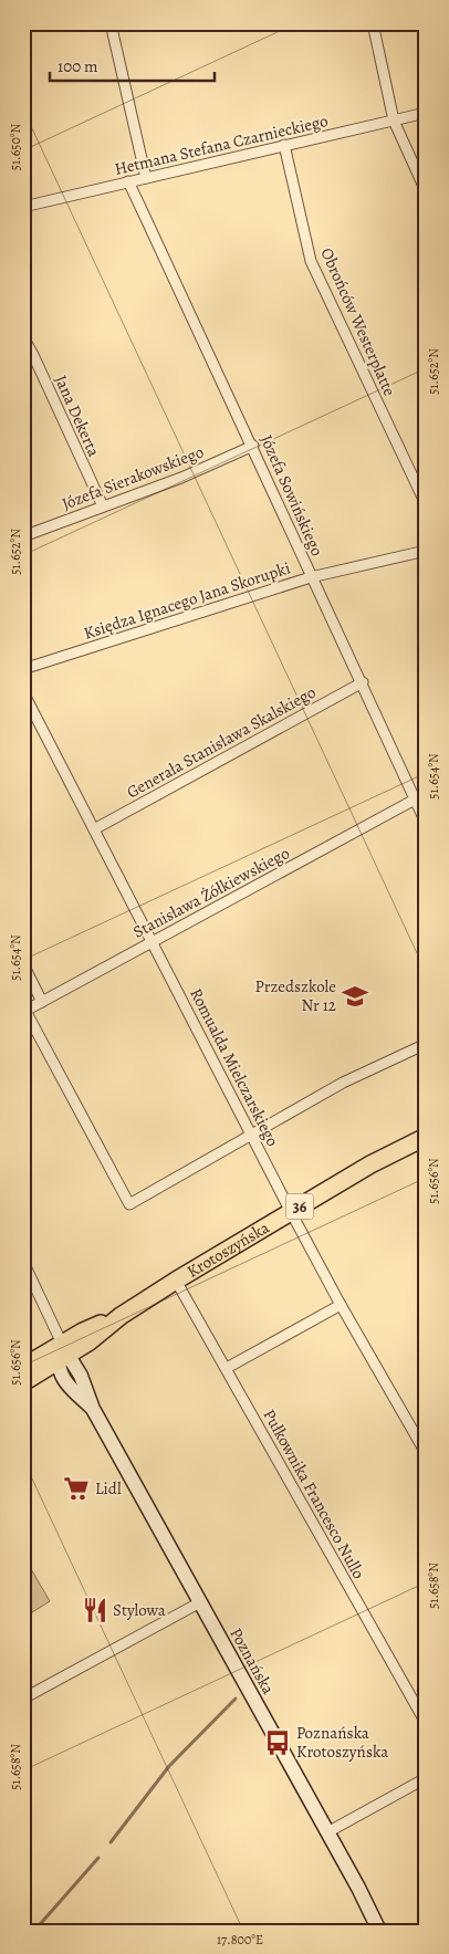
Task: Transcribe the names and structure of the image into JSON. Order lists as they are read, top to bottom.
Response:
{
  "streets": {
    "main road": ["36", "Krotoszyńska", "Poznańska"],
    "street": [
      "Hetmana Stefana Czarnieckiego",
      "Obrońców Westerplatte",
      "Jana Dekerta",
      "Józefa Sierakowskiego",
      "Józefa Sowińskiego",
      "Księdza Ignacego Jana Skorupki",
      "Generała Stanisława Skalskiego",
      "Stanisława Żółkiewskiego",
      "Romualda Mielczarskiego",
      "Pułkownika Francesco Nullo"
    ]
  },
  "crossings": [
    ["Hetmana Stefana Czarnieckiego", "Obrońców Westerplatte"],
    ["Hetmana Stefana Czarnieckiego", "Józefa Sowińskiego"],
    ["Jana Dekerta", "Józefa Sierakowskiego"],
    ["Józefa Sierakowskiego", "Józefa Sowińskiego"],
    ["Józefa Sowińskiego", "Księdza Ignacego Jana Skorupki"],
    ["Józefa Sowińskiego", "Generała Stanisława Skalskiego"],
    ["Józefa Sowińskiego", "Stanisława Żółkiewskiego"],
    ["Generała Stanisława Skalskiego", "Romualda Mielczarskiego"],
    ["Stanisława Żółkiewskiego", "Romualda Mielczarskiego"],
    ["Romualda Mielczarskiego", "Krotoszyńska"],
    ["Krotoszyńska", "Pułkownika Francesco Nullo"],
    ["Krotoszyńska", "Poznańska"]
  ],
  "places": {
    "school or university": ["Przedszkole Nr 12"],
    "supermarket": ["Lidl"],
    "restaurant": ["Stylowa"],
    "bus stop": ["Poznańska Krotoszyńska"]
  },
  "scale_bar": "100 m",
  "coordinates": [
    "51.650°N",
    "51.652°N",
    "51.654°N",
    "51.656°N",
    "51.658°N",
    "17.800°E"
  ]
}
